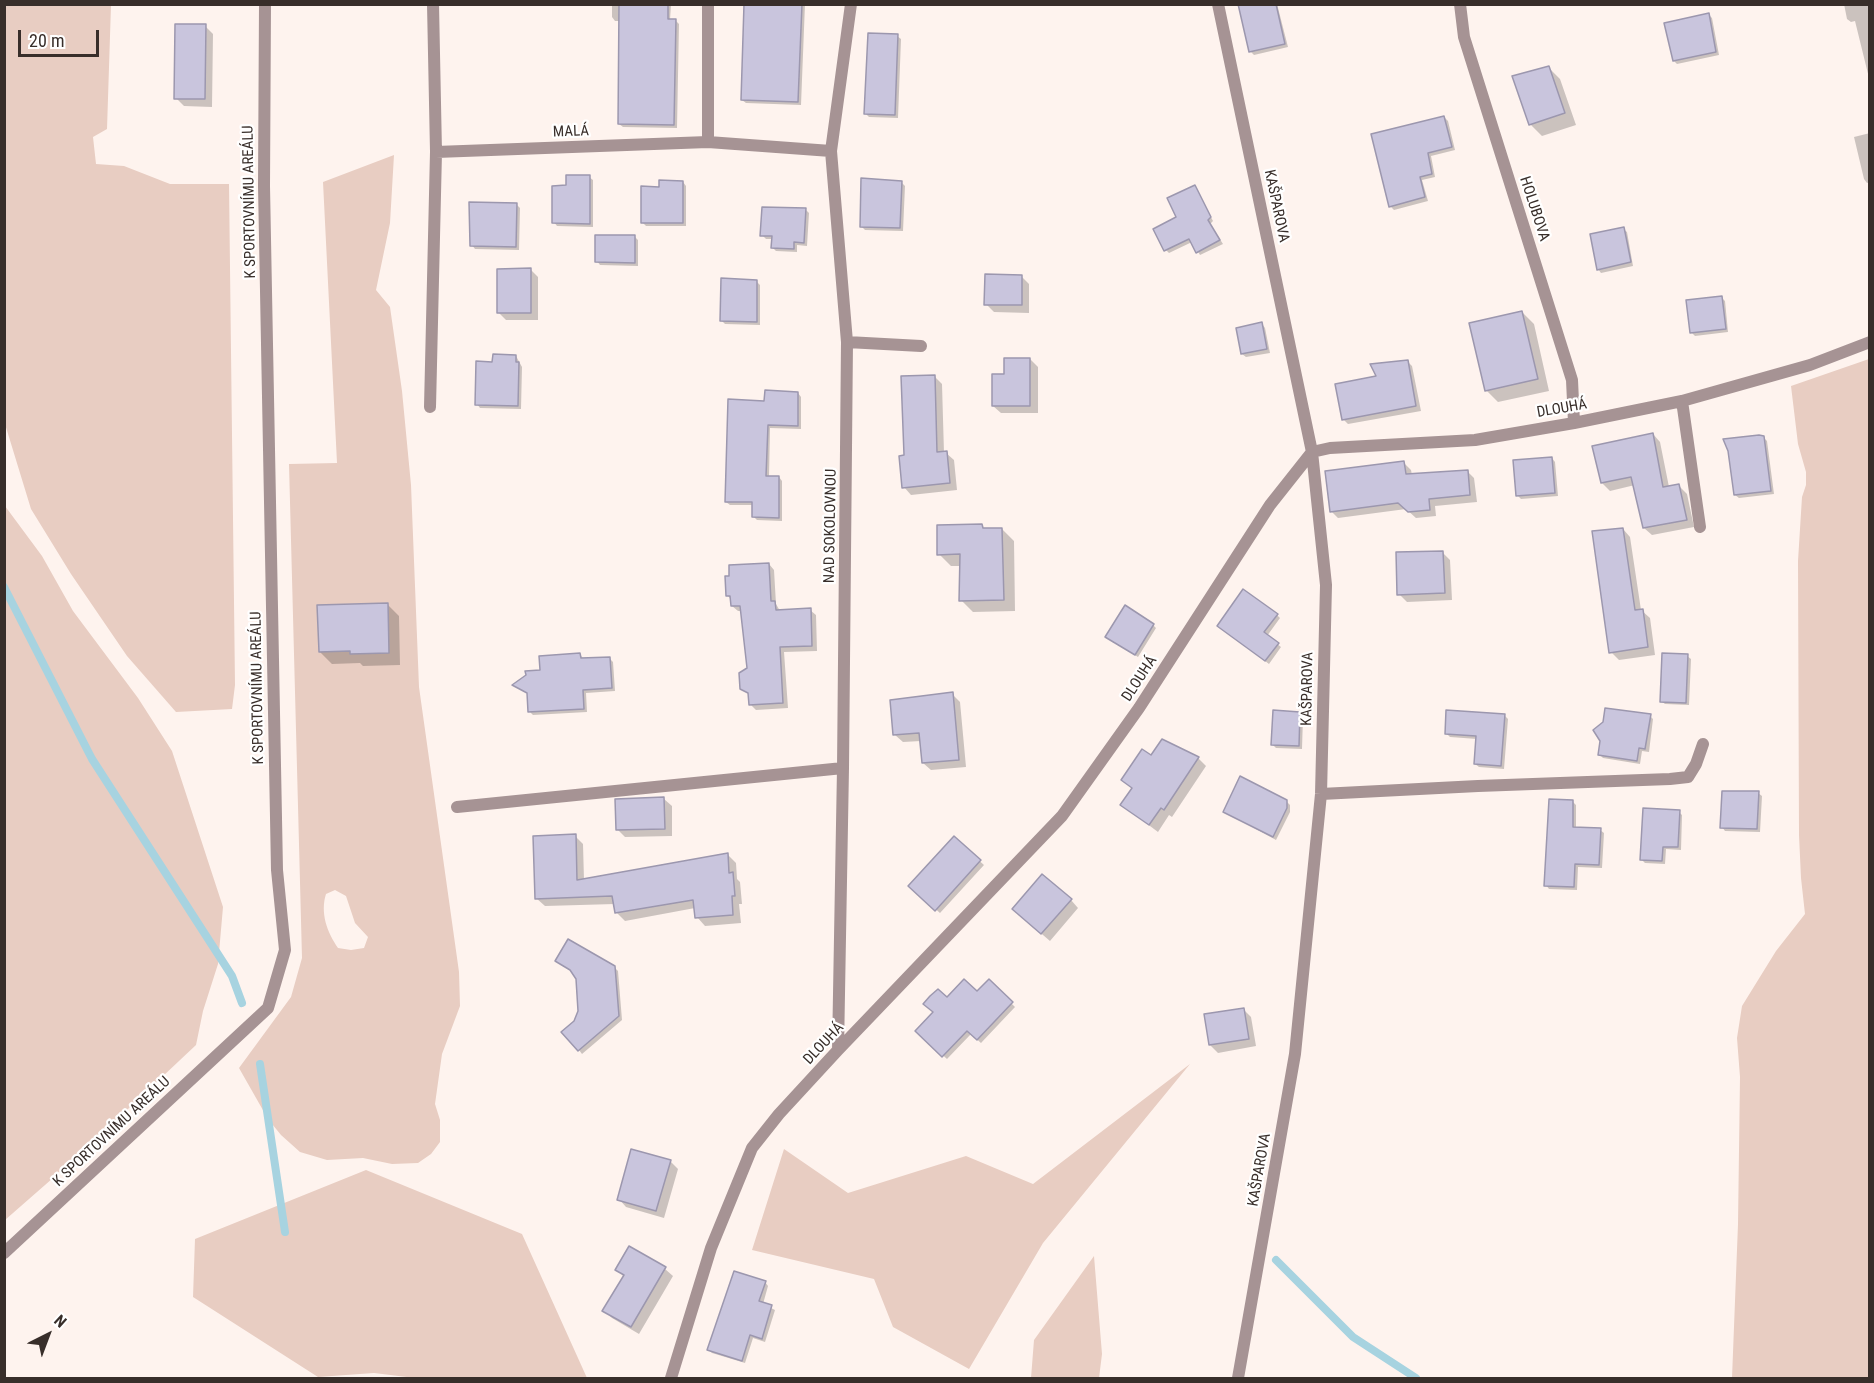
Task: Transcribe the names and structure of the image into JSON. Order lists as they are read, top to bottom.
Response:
{
  "streets": {
    "street": [
      "MALÁ",
      "K SPORTOVNÍMU AREÁLU",
      "KAŠPAROVA",
      "HOLUBOVA",
      "DLOUHÁ",
      "NAD SOKOLOVNOU"
    ]
  },
  "crossings": [
    ["MALÁ", "NAD SOKOLOVNOU"],
    ["KAŠPAROVA", "DLOUHÁ"],
    ["HOLUBOVA", "DLOUHÁ"],
    ["DLOUHÁ", "NAD SOKOLOVNOU"]
  ],
  "scale_bar": "20 m",
  "north": "top right"
}
